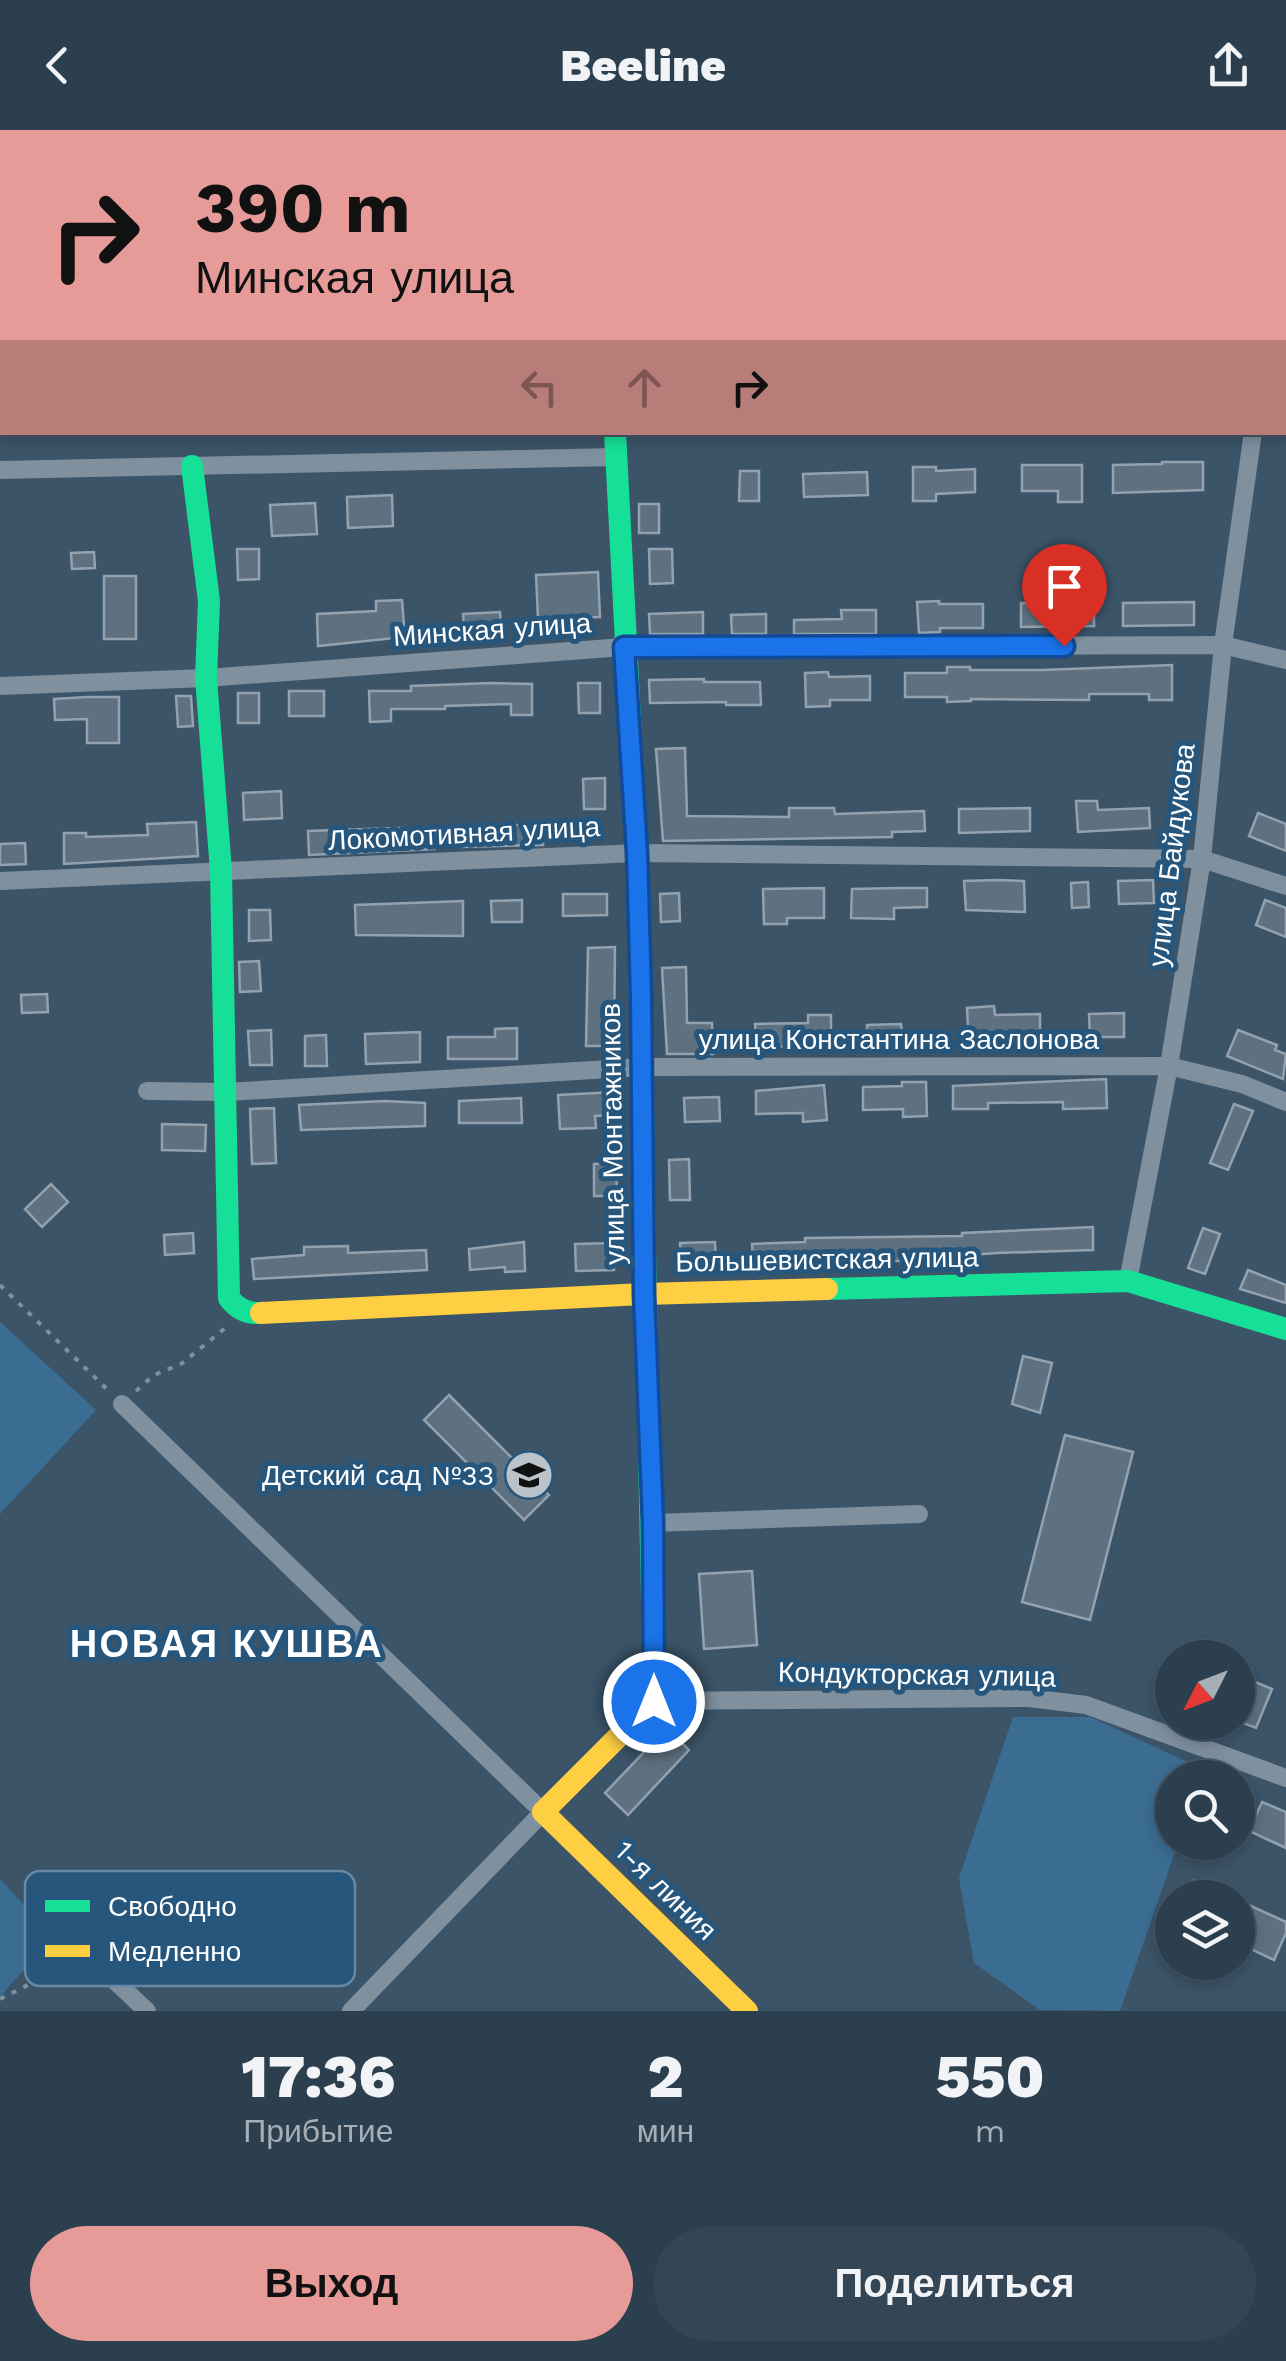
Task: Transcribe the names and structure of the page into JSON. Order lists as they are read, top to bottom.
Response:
{
  "streets": {
    "street": [
      "Минская улица",
      "Локомотивная улица",
      "улица Байдукова",
      "улица Константина Заслонова",
      "улица Монтажников",
      "Большевистская улица",
      "Кондукторская улица",
      "1-я линия"
    ]
  },
  "crossings": [
    ["Минская улица", "улица Байдукова"],
    ["Минская улица", "улица Монтажников"],
    ["Локомотивная улица", "улица Байдукова"],
    ["Локомотивная улица", "улица Монтажников"],
    ["улица Байдукова", "улица Константина Заслонова"],
    ["улица Байдукова", "Большевистская улица"],
    ["улица Константина Заслонова", "улица Монтажников"],
    ["улица Монтажников", "Большевистская улица"],
    ["улица Монтажников", "Кондукторская улица"]
  ],
  "districts": ["НОВАЯ КУШВА"],
  "places": {
    "school or university": ["Детский сад №33"]
  },
  "legend": ["Свободно", "Медленно"],
  "north": "bottom left",
  "page": {
    "header": "Beeline",
    "turn": ["390 m", "Минская улица"],
    "eta": [
      "17:36",
      "Прибытие",
      "2",
      "мин",
      "550",
      "m"
    ],
    "buttons": ["Выход", "Поделиться"]
  }
}
